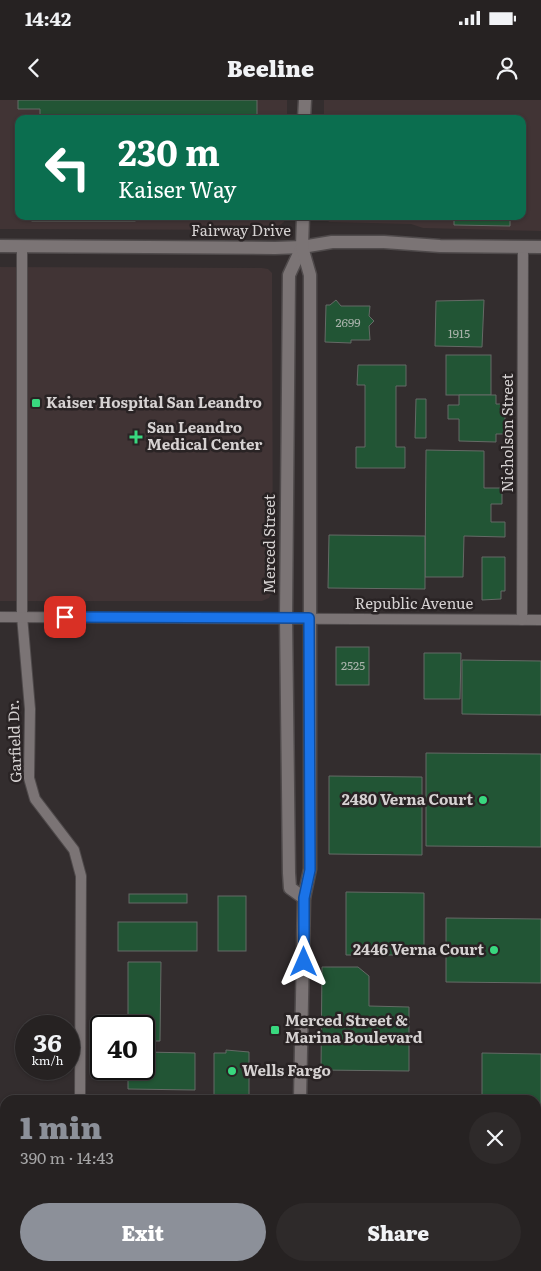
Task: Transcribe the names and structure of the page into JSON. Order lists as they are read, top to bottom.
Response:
{
  "streets": {
    "street": [
      "Fairway Drive",
      "Nicholson Street",
      "Merced Street",
      "Republic Avenue",
      "Garfield Dr."
    ]
  },
  "crossings": [
    ["Fairway Drive", "Nicholson Street"],
    ["Fairway Drive", "Merced Street"],
    ["Fairway Drive", "Garfield Dr."],
    ["Nicholson Street", "Republic Avenue"],
    ["Merced Street", "Republic Avenue"],
    ["Republic Avenue", "Garfield Dr."]
  ],
  "places": {
    "transit": ["Kaiser Hospital San Leandro", "Merced Street & Marina Boulevard"],
    "health": ["San Leandro Medical Center"],
    "other": ["2480 Verna Court", "2446 Verna Court", "Wells Fargo"]
  },
  "house_numbers": ["2699", "1915", "2525"],
  "page": {
    "status": "14:42",
    "header": "Beeline",
    "turn": ["230 m", "Kaiser Way"],
    "speed": "36 km/h",
    "limit": "40",
    "heading": ["1 min", "390 m · 14:43"],
    "buttons": ["Exit", "Share"]
  }
}
